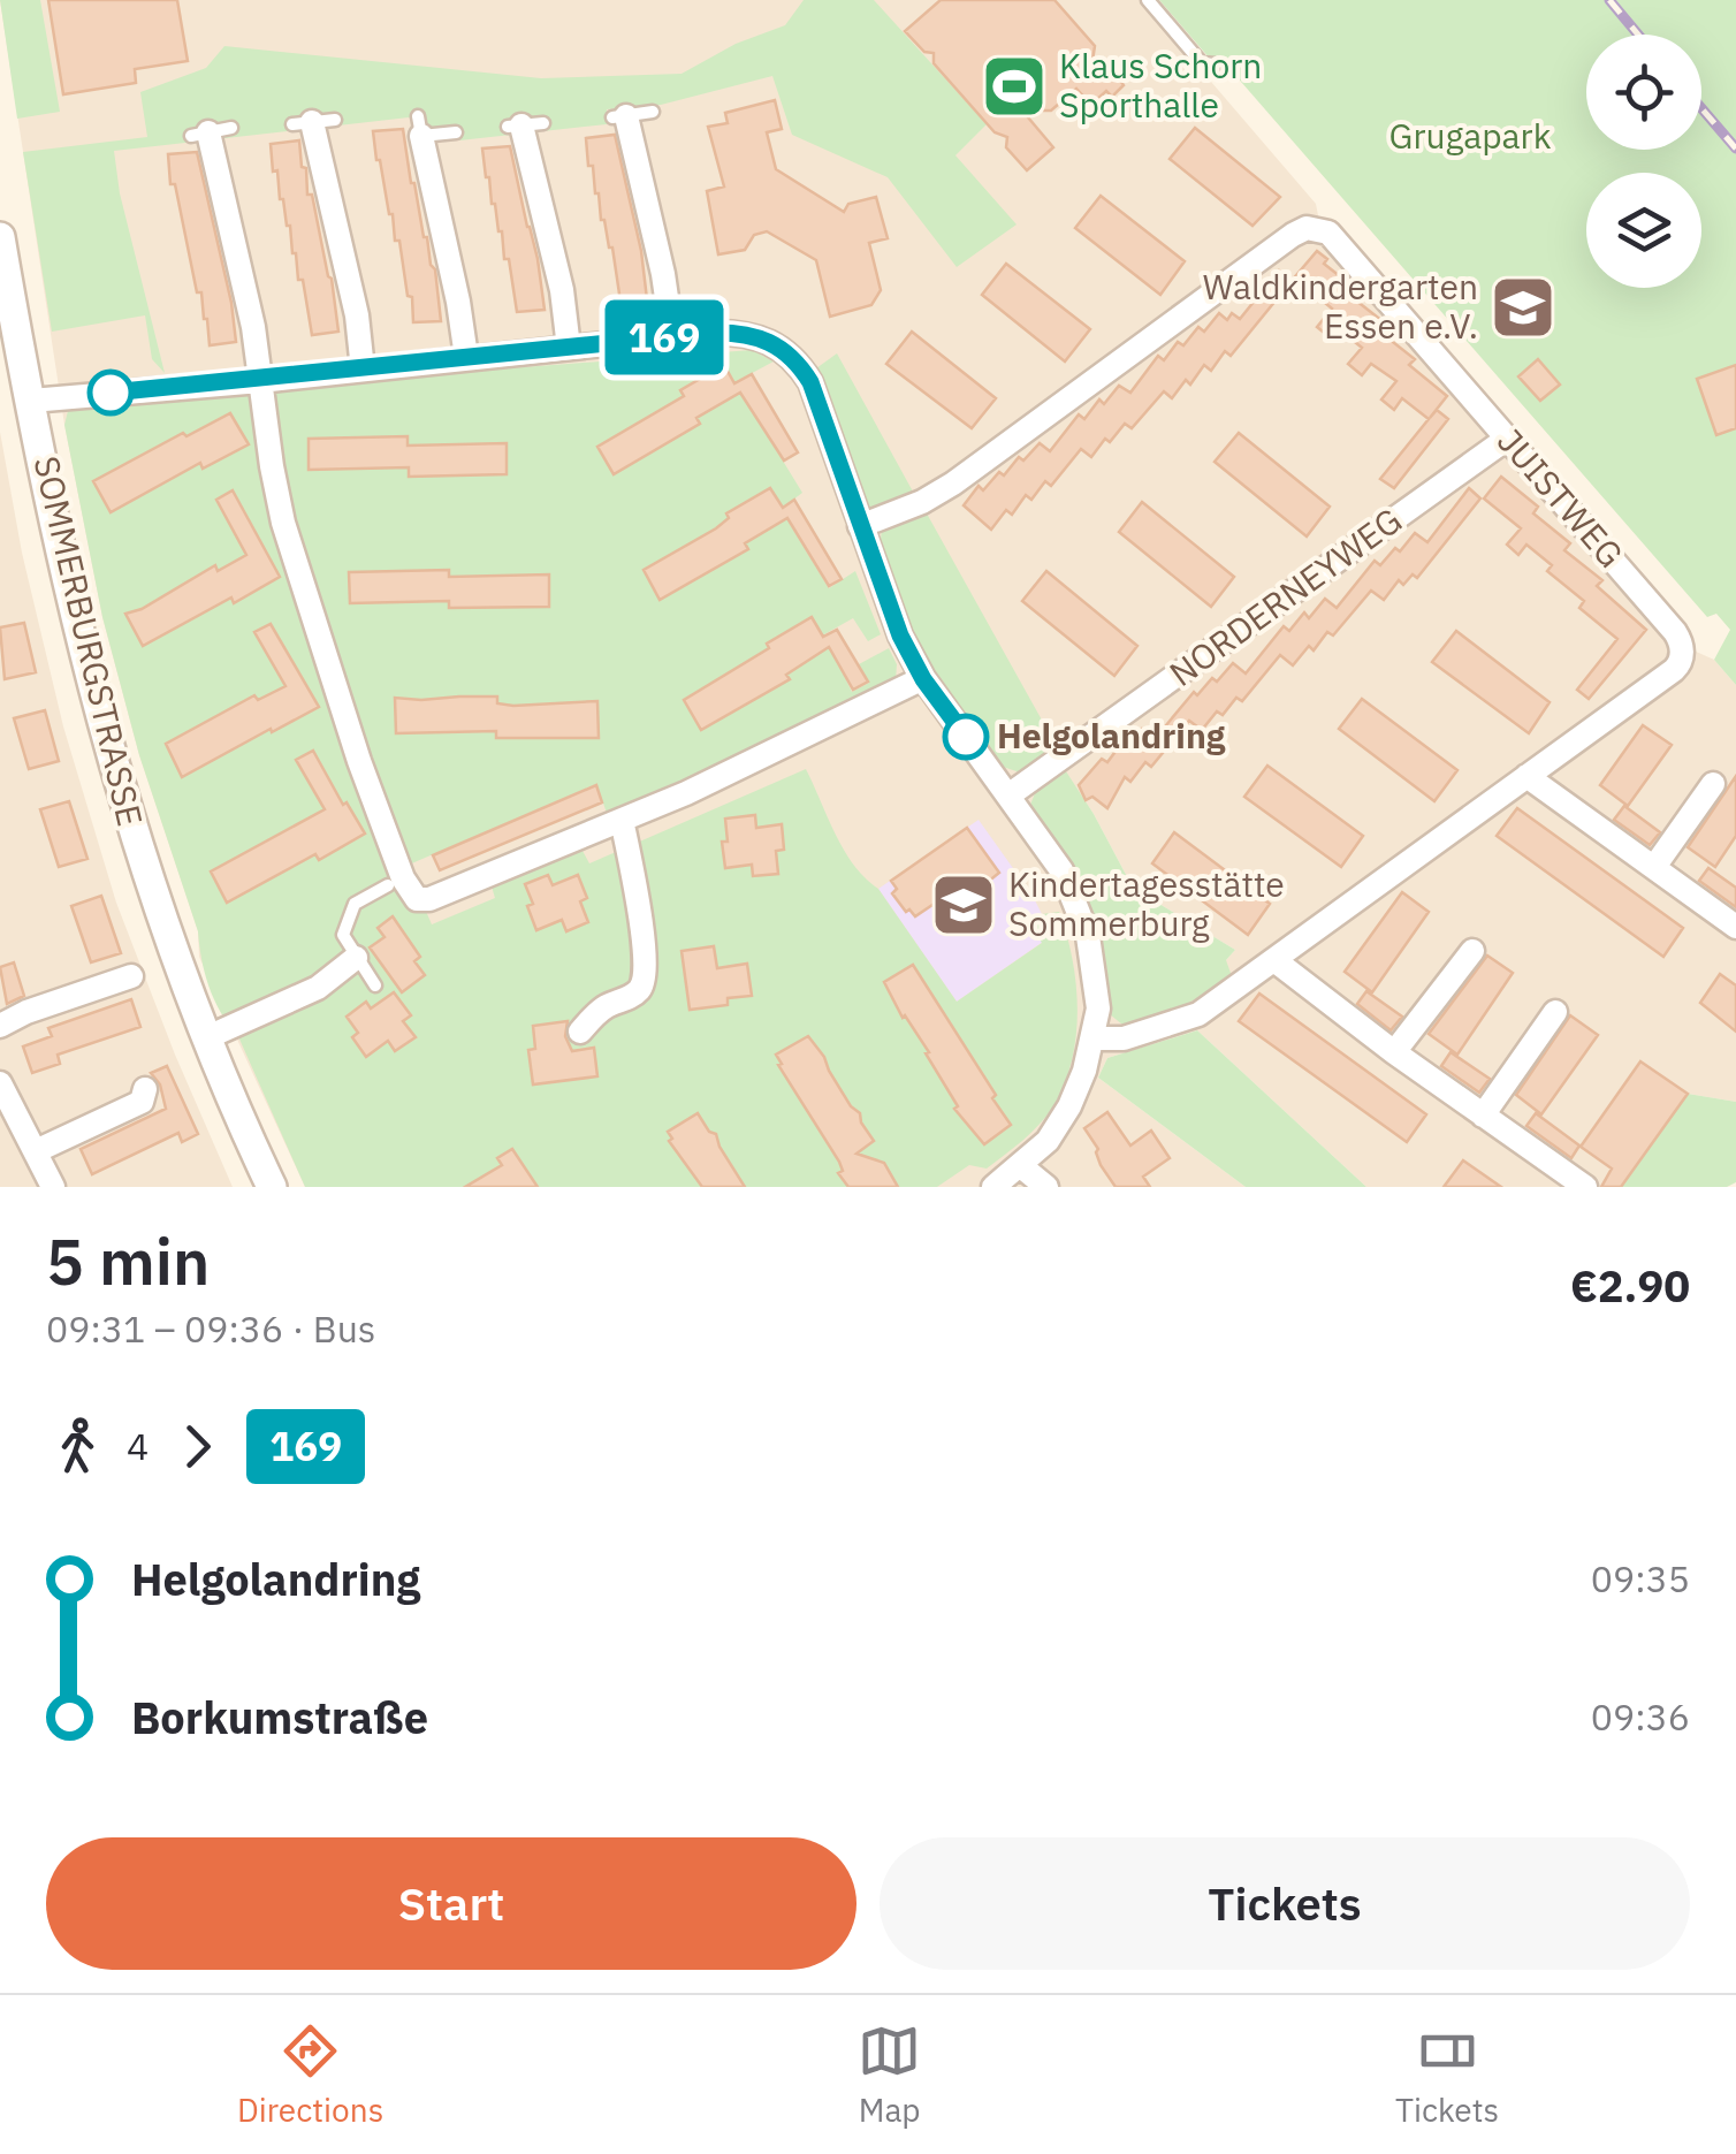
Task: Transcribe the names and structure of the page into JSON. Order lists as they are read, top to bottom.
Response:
{
  "streets": {
    "street": ["JUISTWEG", "NORDERNEYWEG", "SOMMERBURGSTRASSE"]
  },
  "crossings": [
    ["JUISTWEG", "NORDERNEYWEG"]
  ],
  "parks": ["Grugapark"],
  "places": {
    "sports": ["Klaus Schorn Sporthalle"],
    "school or university": ["Waldkindergarten Essen e.V.", "Kindertagesstätte Sommerburg"],
    "other": ["Helgolandring"]
  },
  "lines": ["bus line 169"],
  "page": {
    "on_map": "169",
    "heading": ["5 min", "09:31 – 09:36 · Bus", "€2.90"],
    "legs": ["4", "169"],
    "list": [
      {
        "name": "Helgolandring",
        "value": "09:35"
      },
      {
        "name": "Borkumstraße",
        "value": "09:36"
      }
    ],
    "buttons": ["Start", "Tickets"],
    "tabs": ["Directions", "Map", "Tickets"]
  }
}
